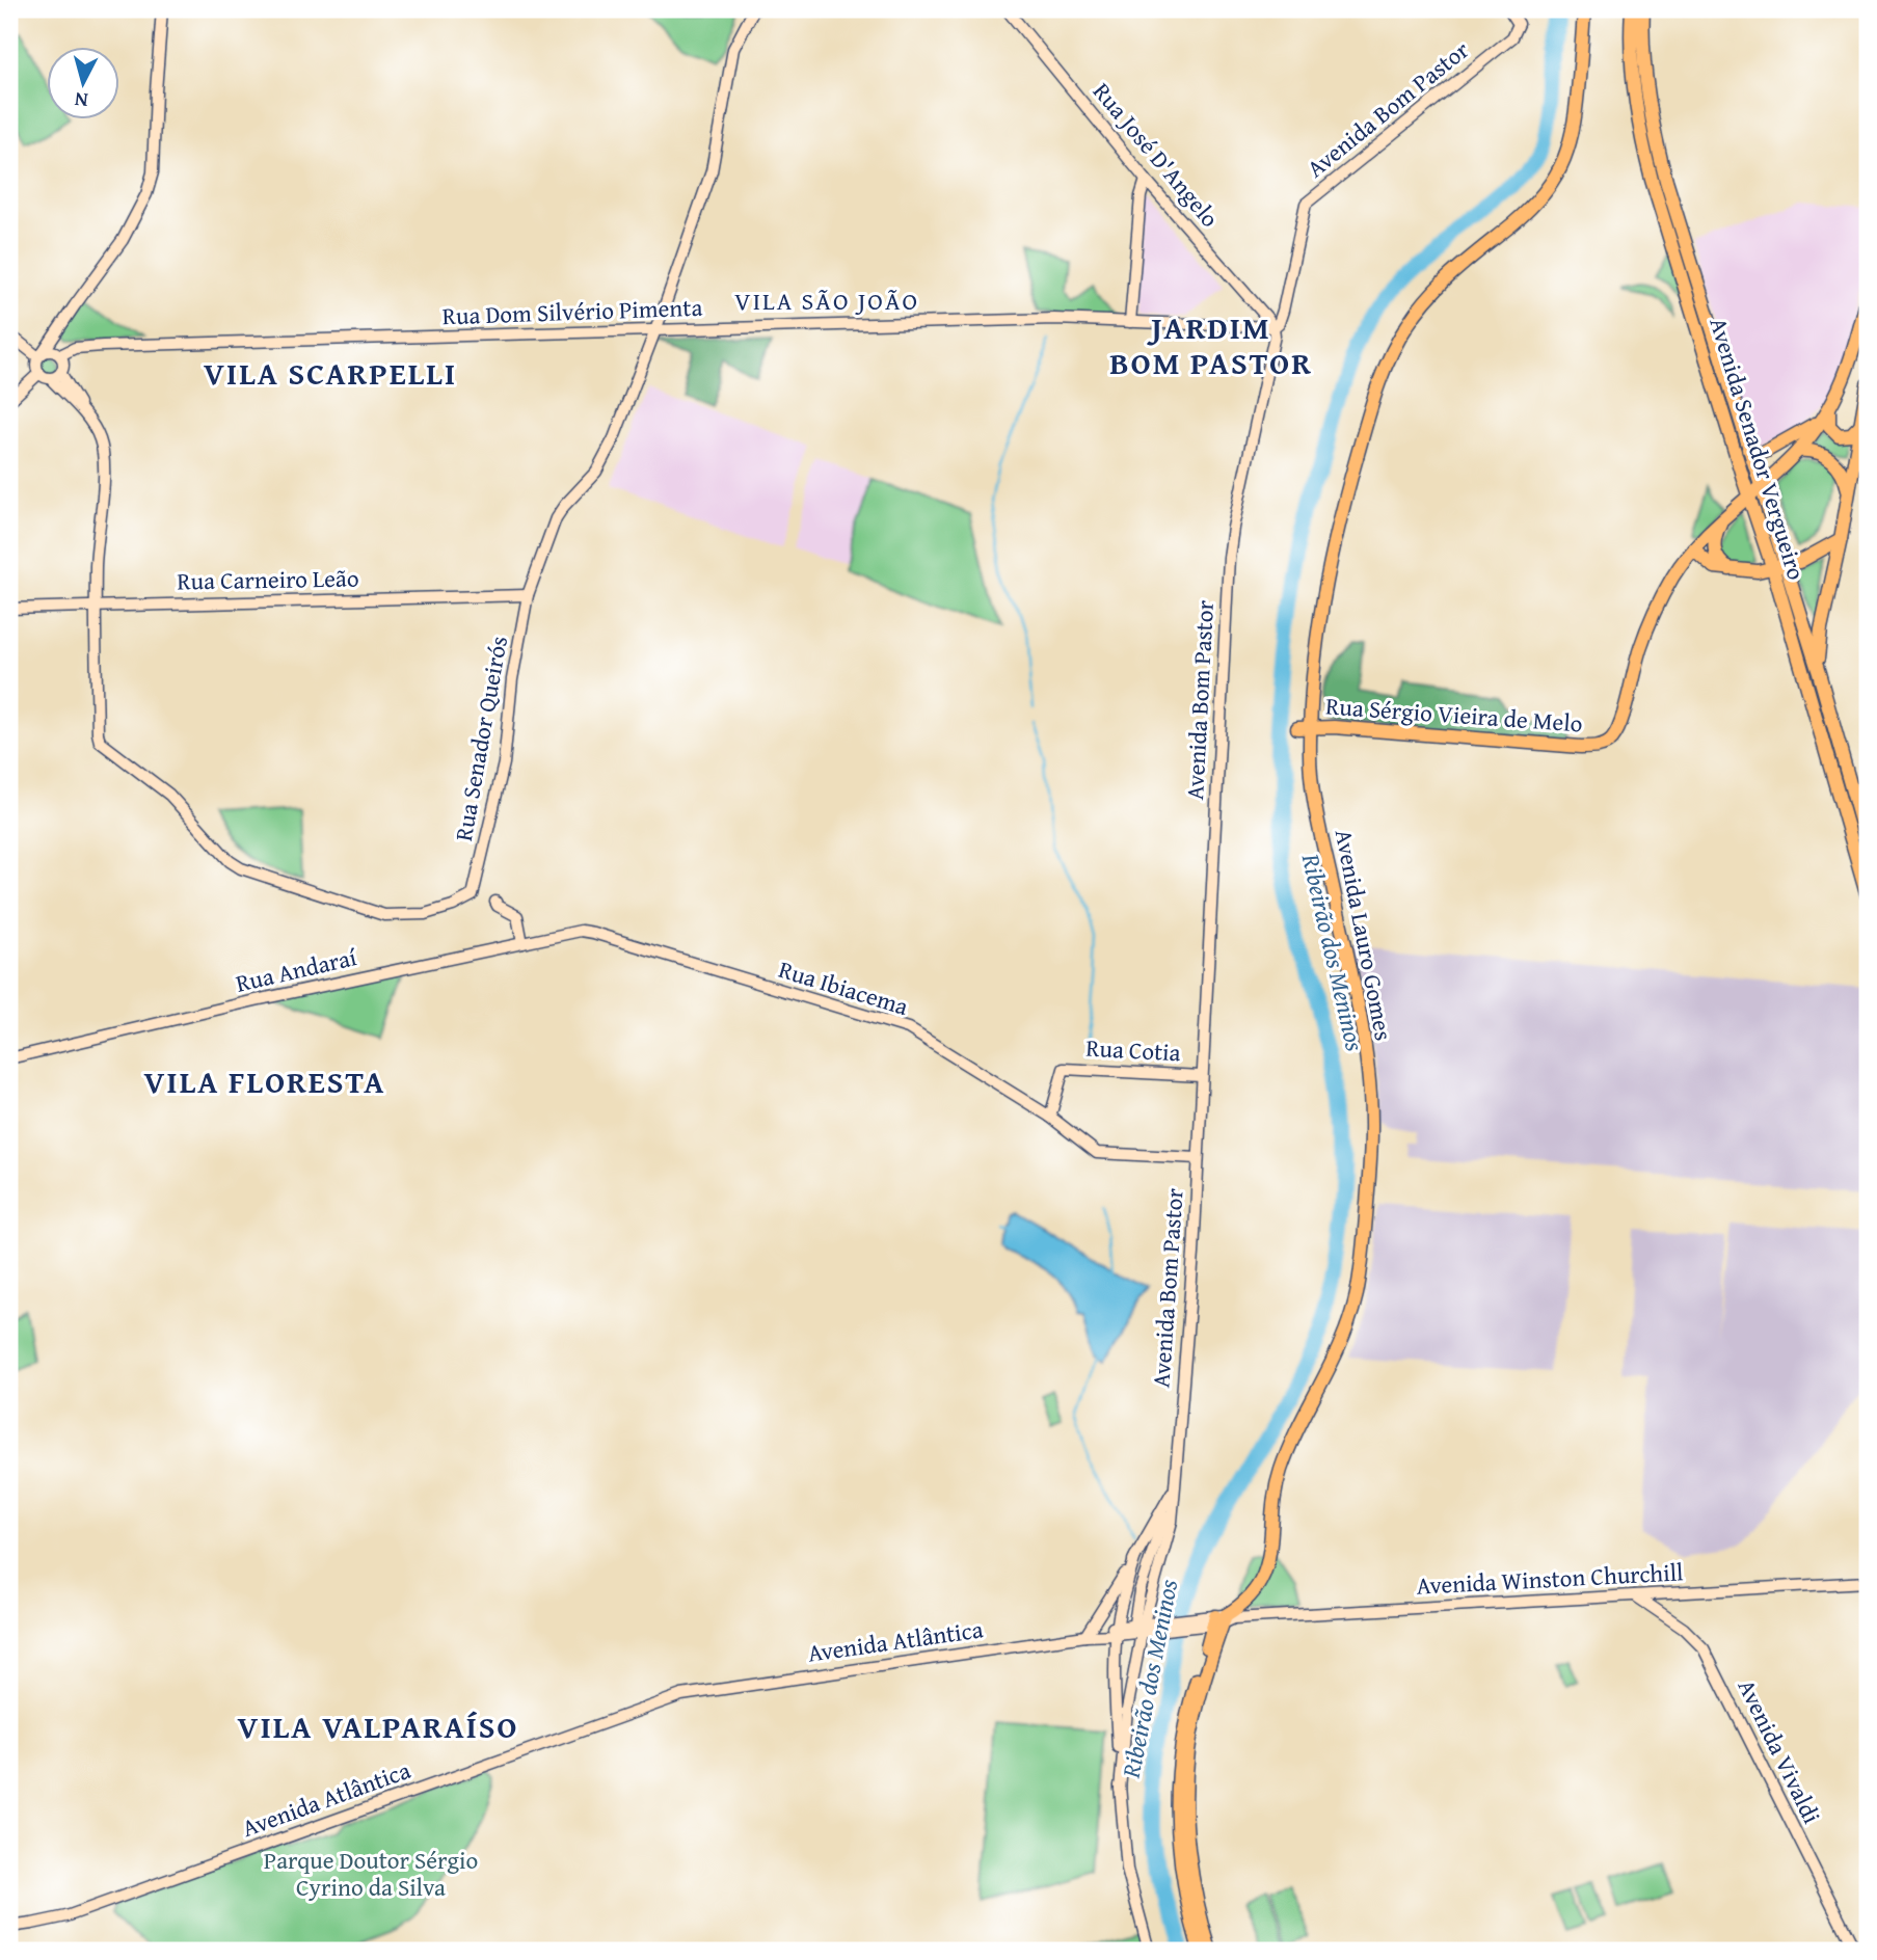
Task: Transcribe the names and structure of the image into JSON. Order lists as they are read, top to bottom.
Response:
{
  "streets": {
    "main road": ["Avenida Senador Vergueiro", "Rua Sérgio Vieira de Melo", "Avenida Lauro Gomes"],
    "street": [
      "Avenida Bom Pastor",
      "Rua José D'Angelo",
      "Rua Dom Silvério Pimenta",
      "Rua Carneiro Leão",
      "Rua Senador Queirós",
      "Rua Andaraí",
      "Rua Ibiacema",
      "Rua Cotia",
      "Avenida Winston Churchill",
      "Avenida Atlântica",
      "Avenida Vivaldi"
    ]
  },
  "crossings": [
    ["Avenida Bom Pastor", "Rua José D'Angelo"],
    ["Avenida Bom Pastor", "Rua Dom Silvério Pimenta"],
    ["Avenida Bom Pastor", "Rua Ibiacema"],
    ["Avenida Bom Pastor", "Rua Cotia"],
    ["Avenida Bom Pastor", "Avenida Atlântica"],
    ["Rua José D'Angelo", "Rua Dom Silvério Pimenta"],
    ["Rua Dom Silvério Pimenta", "Rua Senador Queirós"],
    ["Avenida Senador Vergueiro", "Rua Sérgio Vieira de Melo"],
    ["Rua Carneiro Leão", "Rua Senador Queirós"],
    ["Rua Sérgio Vieira de Melo", "Avenida Lauro Gomes"],
    ["Avenida Lauro Gomes", "Avenida Winston Churchill"],
    ["Avenida Lauro Gomes", "Avenida Atlântica"],
    ["Rua Andaraí", "Rua Ibiacema"],
    ["Rua Ibiacema", "Rua Cotia"],
    ["Avenida Winston Churchill", "Avenida Atlântica"],
    ["Avenida Winston Churchill", "Avenida Vivaldi"]
  ],
  "districts": [
    "VILA SÃO JOÃO",
    "JARDIM BOM PASTOR",
    "VILA SCARPELLI",
    "VILA FLORESTA",
    "VILA VALPARAÍSO"
  ],
  "water": ["Ribeirão dos Meninos"],
  "parks": ["Parque Doutor Sérgio Cyrino da Silva"],
  "north": "bottom"
}
